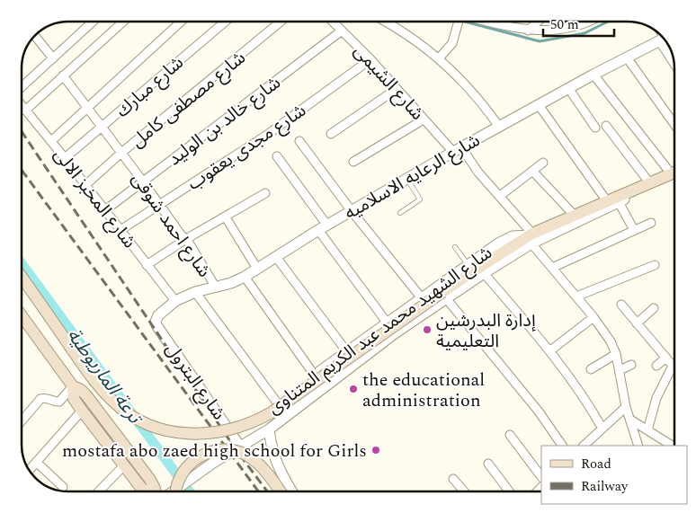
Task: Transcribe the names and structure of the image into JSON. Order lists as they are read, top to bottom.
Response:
{
  "streets": {
    "street": [
      "شارع الشيمى",
      "شارع مبارك",
      "شارع مصطفى كامل",
      "شارع خالد بن الوليد",
      "شارع مجدى يعقوب",
      "شارع الرعايه الاسلاميه",
      "شارع المخبز الالى",
      "شارع احمد شوقى",
      "شارع الشهيد محمد عبد الكريم المتناوى",
      "شارع البترول"
    ]
  },
  "crossings": [
    ["شارع الشيمى", "شارع خالد بن الوليد"],
    ["شارع الشيمى", "شارع مجدى يعقوب"],
    ["شارع الشيمى", "شارع الرعايه الاسلاميه"],
    ["شارع الشيمى", "شارع الشهيد محمد عبد الكريم المتناوى"],
    ["شارع مبارك", "شارع المخبز الالى"],
    ["شارع مبارك", "شارع احمد شوقى"],
    ["شارع مصطفى كامل", "شارع المخبز الالى"],
    ["شارع مصطفى كامل", "شارع احمد شوقى"],
    ["شارع خالد بن الوليد", "شارع المخبز الالى"],
    ["شارع خالد بن الوليد", "شارع احمد شوقى"],
    ["شارع مجدى يعقوب", "شارع المخبز الالى"],
    ["شارع مجدى يعقوب", "شارع احمد شوقى"],
    ["شارع الرعايه الاسلاميه", "شارع المخبز الالى"],
    ["شارع الرعايه الاسلاميه", "شارع احمد شوقى"],
    ["شارع الرعايه الاسلاميه", "شارع البترول"],
    ["شارع الشهيد محمد عبد الكريم المتناوى", "شارع البترول"]
  ],
  "water": ["ترعة الماريوطية"],
  "places": ["إدارة البدرشين التعليمية", "the educational administration", "mostafa abo zaed high school for Girls"],
  "legend": ["Road", "Railway"],
  "scale_bar": "50 m"
}
